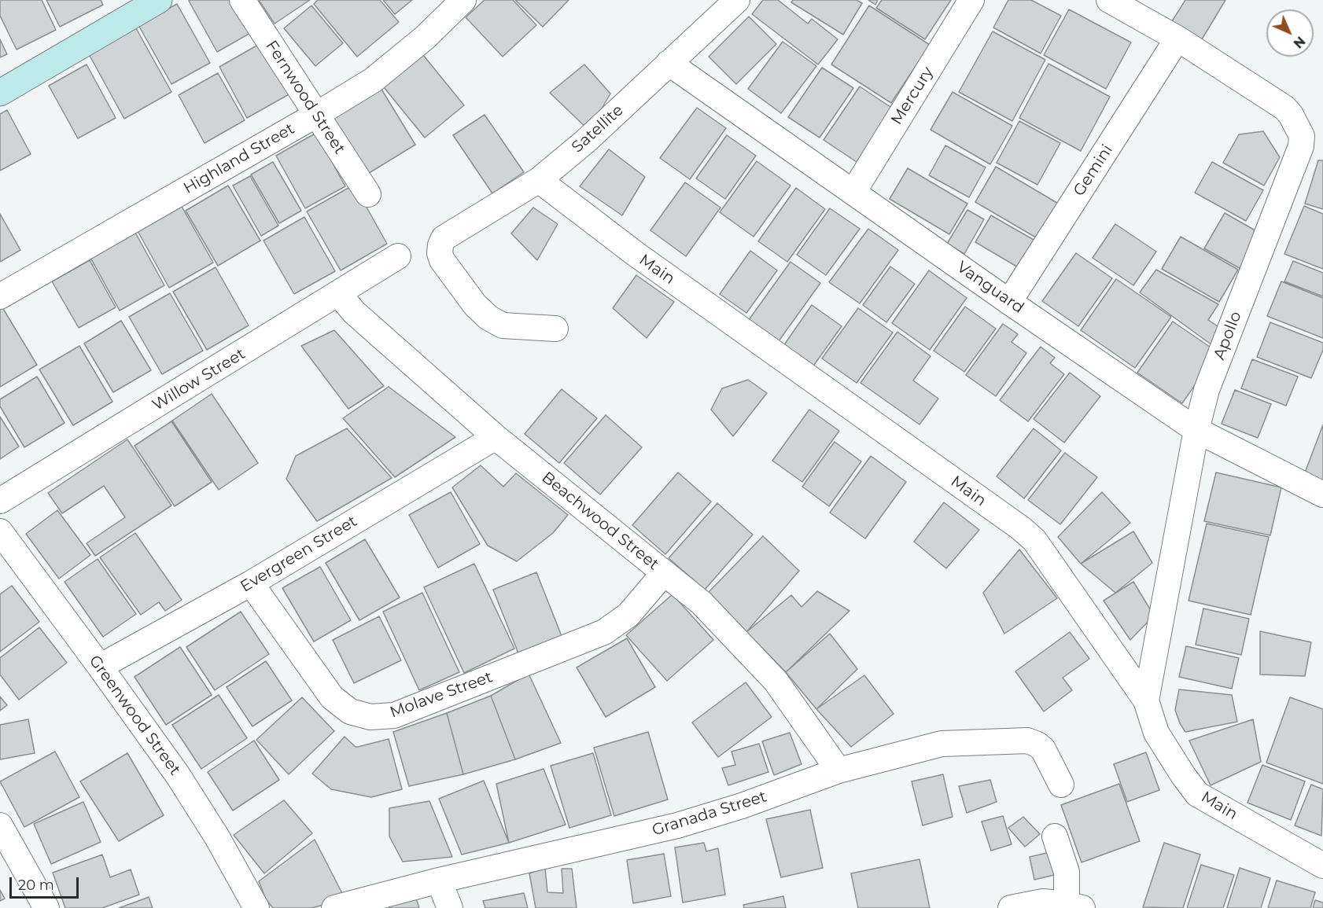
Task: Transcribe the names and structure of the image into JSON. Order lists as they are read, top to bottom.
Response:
{
  "streets": {
    "street": [
      "Mercury",
      "Fernwood Street",
      "Satellite",
      "Highland Street",
      "Gemini",
      "Main",
      "Vanguard",
      "Apollo",
      "Willow Street",
      "Beachwood Street",
      "Evergreen Street",
      "Molave Street",
      "Greenwood Street",
      "Granada Street"
    ]
  },
  "crossings": [
    ["Mercury", "Vanguard"],
    ["Fernwood Street", "Highland Street"],
    ["Satellite", "Main"],
    ["Satellite", "Vanguard"],
    ["Gemini", "Vanguard"],
    ["Gemini", "Apollo"],
    ["Main", "Apollo"],
    ["Vanguard", "Apollo"],
    ["Willow Street", "Beachwood Street"],
    ["Beachwood Street", "Evergreen Street"],
    ["Beachwood Street", "Molave Street"],
    ["Beachwood Street", "Granada Street"],
    ["Evergreen Street", "Molave Street"],
    ["Evergreen Street", "Greenwood Street"]
  ],
  "scale_bar": "20 m",
  "north": "bottom right"
}
